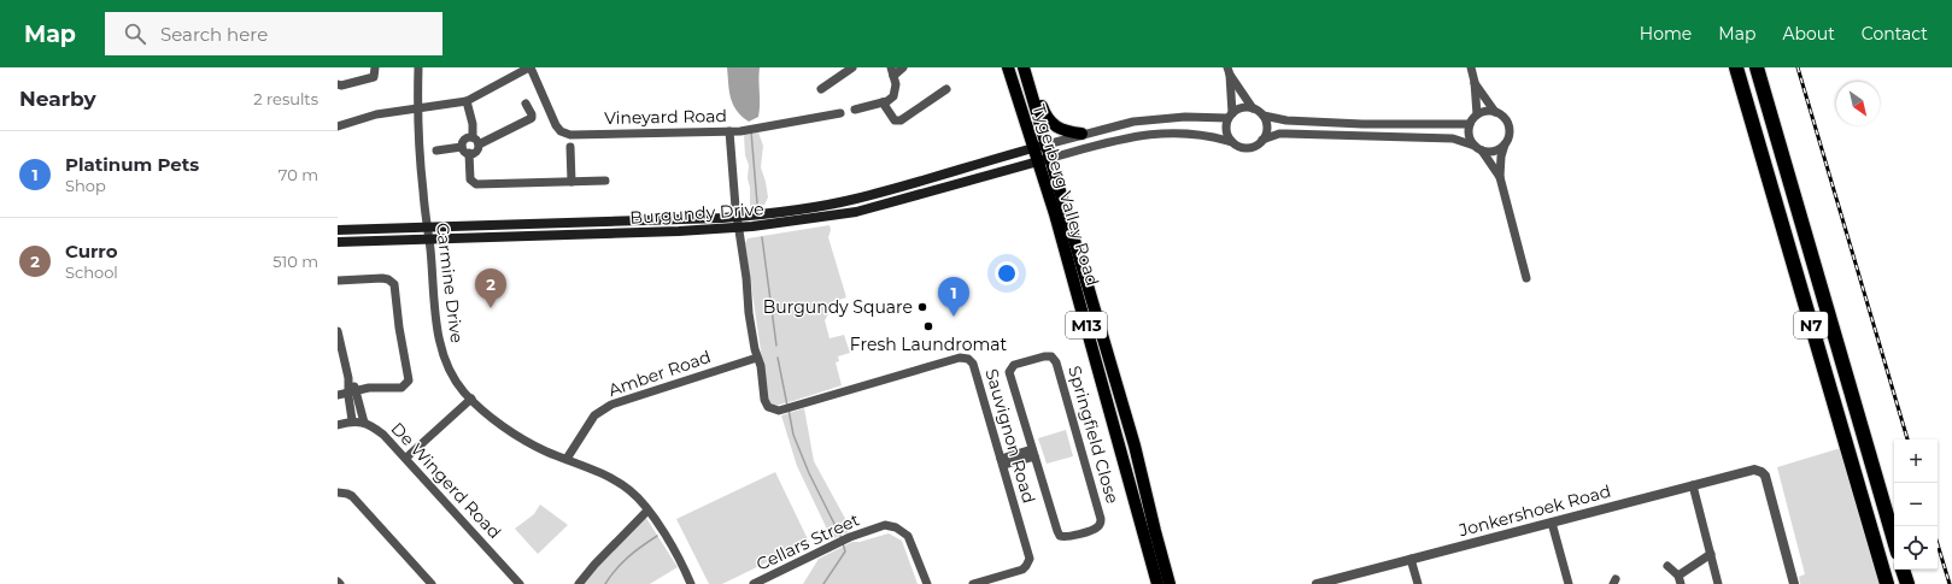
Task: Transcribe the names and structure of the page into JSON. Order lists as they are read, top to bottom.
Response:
{
  "streets": {
    "highway": ["N7"],
    "main road": ["Tygerberg Valley Road", "Burgundy Drive", "M13"],
    "street": [
      "Vineyard Road",
      "Carmine Drive",
      "Amber Road",
      "Springfield Close",
      "Sauvignon Road",
      "De Wingerd Road",
      "Jonkershoek Road",
      "Cellars Street"
    ]
  },
  "crossings": [
    ["Vineyard Road", "Sauvignon Road"],
    ["Tygerberg Valley Road", "Burgundy Drive"],
    ["Burgundy Drive", "Carmine Drive"],
    ["Burgundy Drive", "Sauvignon Road"],
    ["Carmine Drive", "Amber Road"],
    ["Amber Road", "Sauvignon Road"]
  ],
  "places": ["Burgundy Square", "Fresh Laundromat"],
  "north": "bottom right",
  "page": {
    "header": "Map",
    "search": "Search here",
    "nav": [
      "Home",
      "Map",
      "About",
      "Contact"
    ],
    "heading": ["Nearby", "2 results"],
    "list": [
      {
        "mark": "1",
        "name": "Platinum Pets",
        "note": "Shop",
        "value": "70 m"
      },
      {
        "mark": "2",
        "name": "Curro",
        "note": "School",
        "value": "510 m"
      }
    ],
    "pins": ["2", "1"],
    "map_buttons": ["+", "−"]
  }
}
